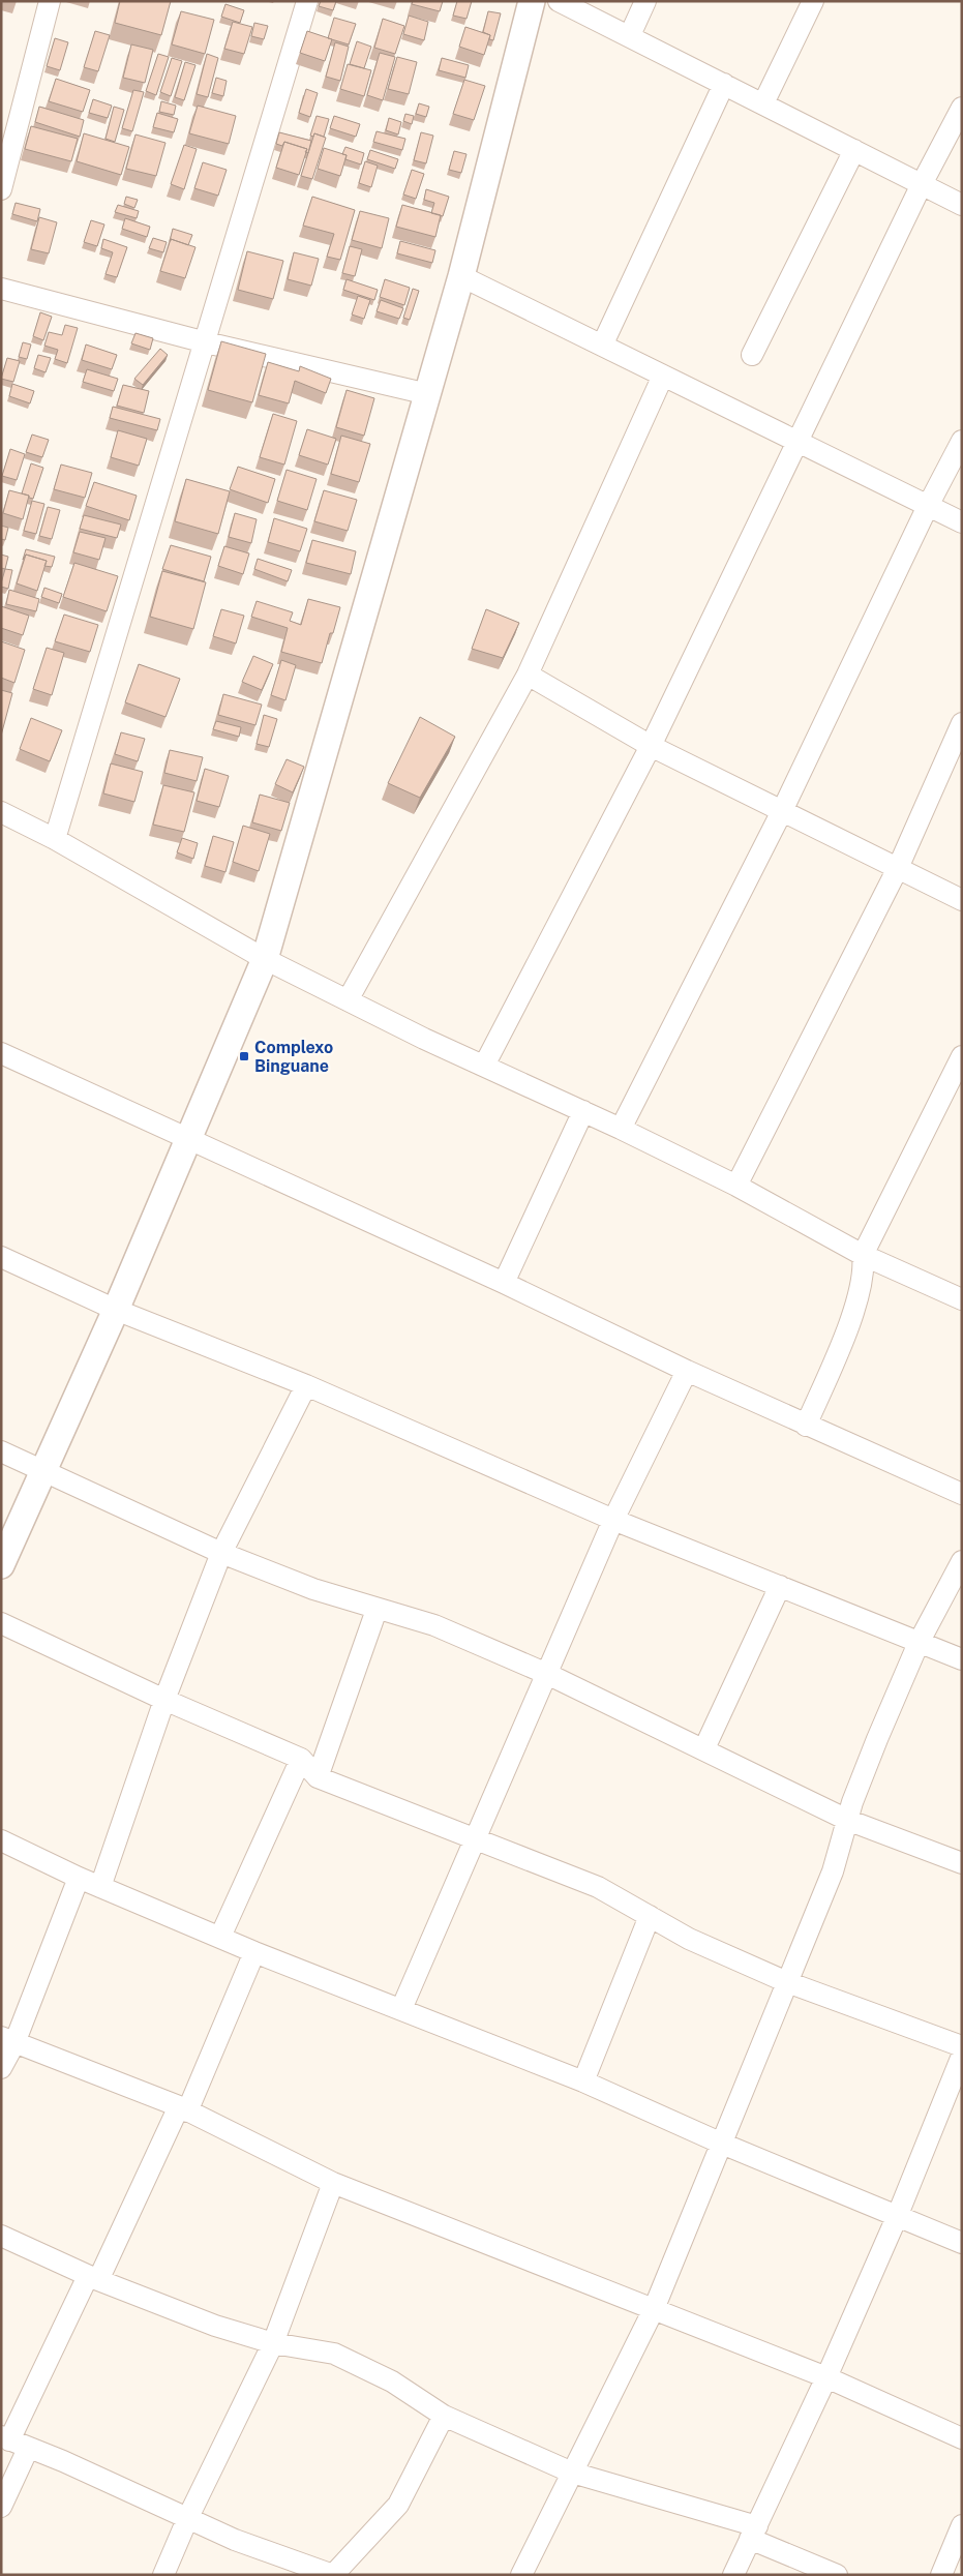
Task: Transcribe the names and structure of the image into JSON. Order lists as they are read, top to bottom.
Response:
{
  "places": {
    "transit": ["Complexo Binguane"]
  }
}
